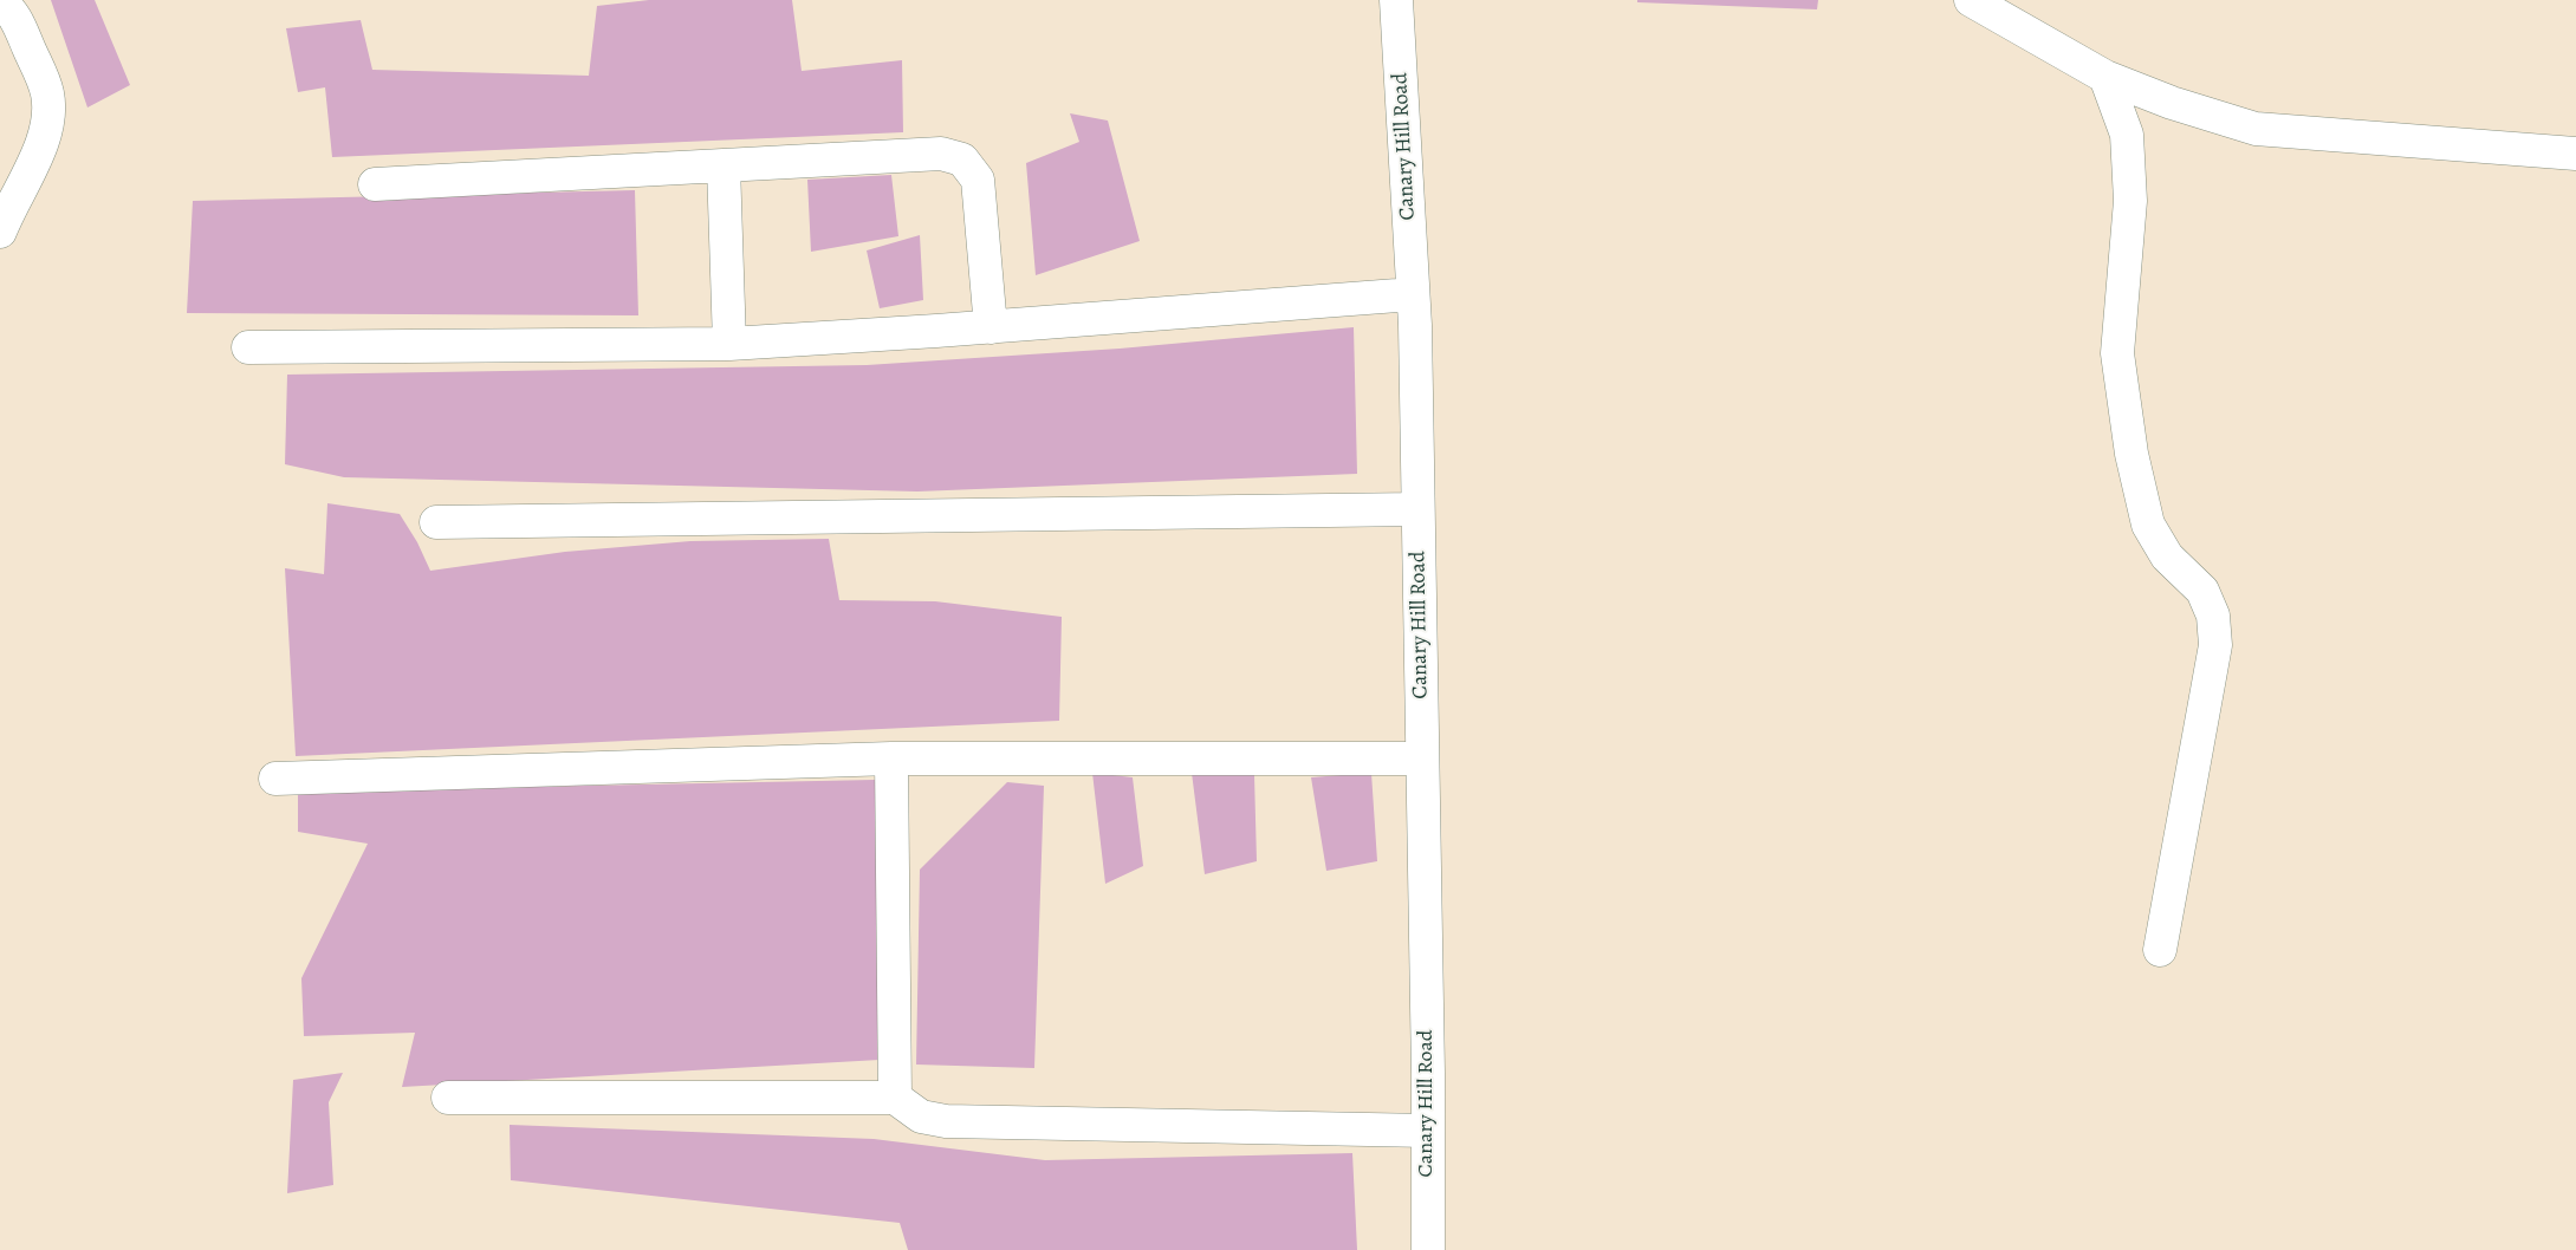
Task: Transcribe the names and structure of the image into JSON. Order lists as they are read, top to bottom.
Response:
{
  "streets": {
    "street": ["Canary Hill Road"]
  }
}
